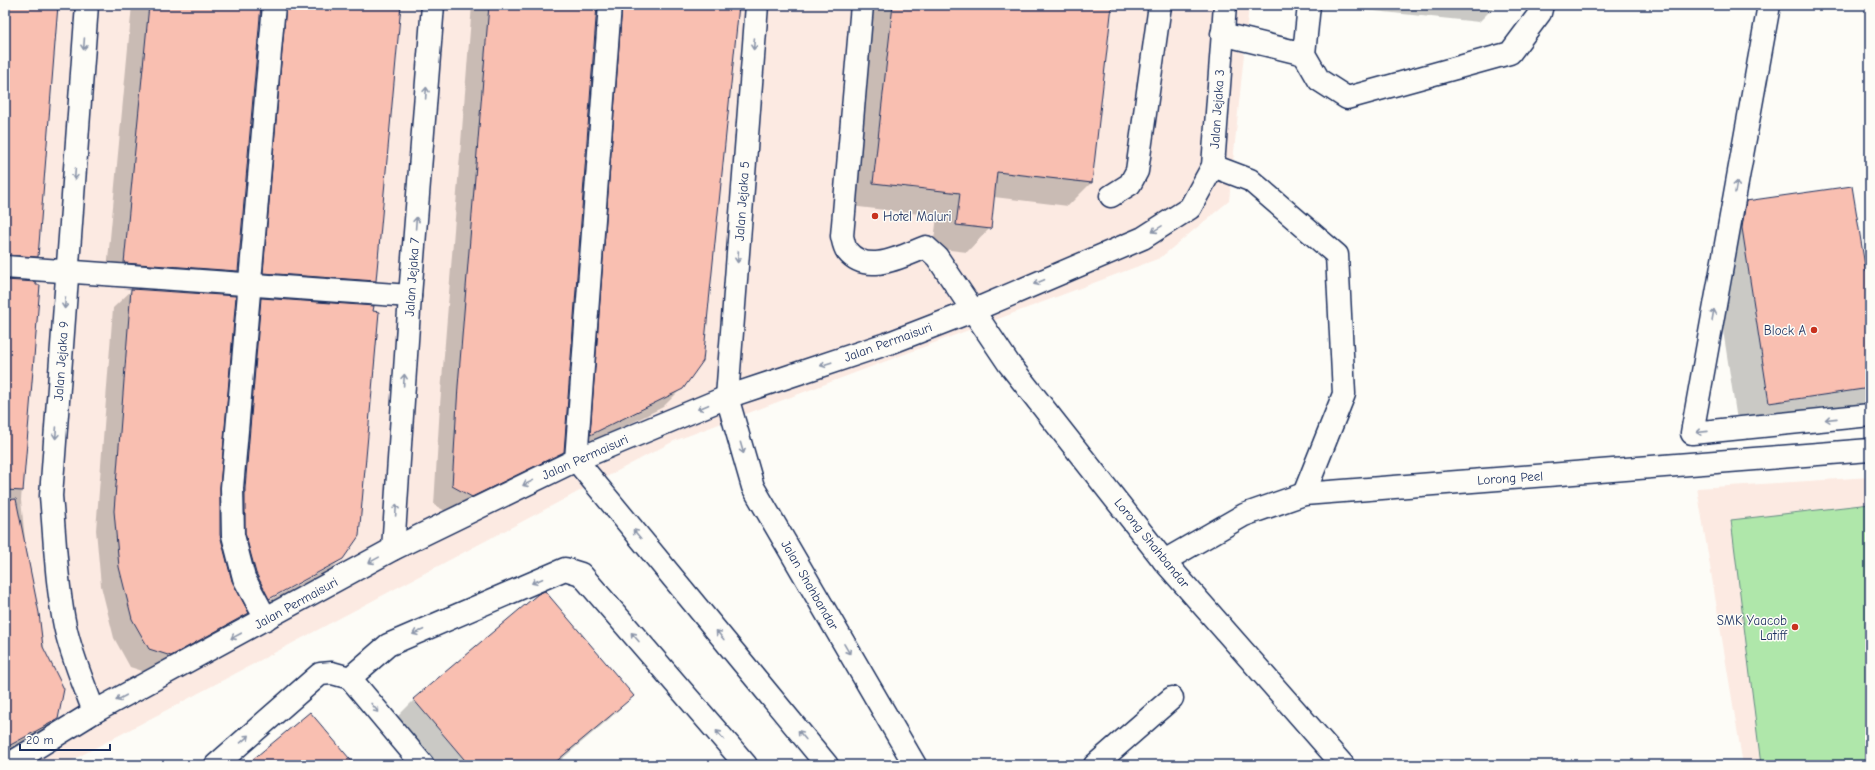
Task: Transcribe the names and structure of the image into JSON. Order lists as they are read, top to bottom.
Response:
{
  "streets": {
    "street": [
      "Jalan Jejaka 3",
      "Jalan Jejaka 5",
      "Jalan Jejaka 7",
      "Jalan Permaisuri",
      "Jalan Jejaka 9",
      "Lorong Peel",
      "Lorong Shahbandar",
      "Jalan Shahbandar"
    ]
  },
  "crossings": [
    ["Jalan Jejaka 3", "Jalan Permaisuri"],
    ["Jalan Jejaka 5", "Jalan Permaisuri"],
    ["Jalan Jejaka 5", "Jalan Shahbandar"],
    ["Jalan Jejaka 7", "Jalan Permaisuri"],
    ["Jalan Permaisuri", "Jalan Jejaka 9"],
    ["Jalan Permaisuri", "Lorong Shahbandar"],
    ["Jalan Permaisuri", "Jalan Shahbandar"],
    ["Lorong Peel", "Lorong Shahbandar"]
  ],
  "one_way": ["Jalan Permaisuri"],
  "places": ["Hotel Maluri", "Block A", "SMK Yaacob Latiff"],
  "scale_bar": "20 m"
}
